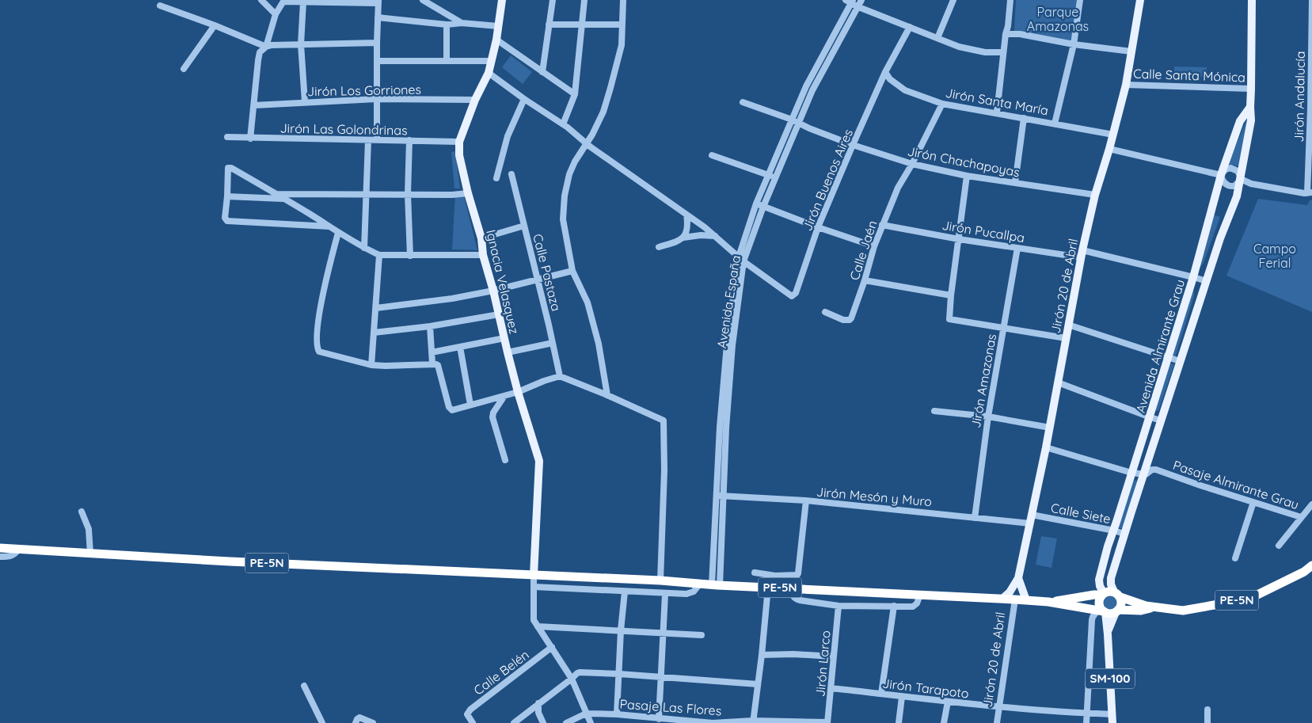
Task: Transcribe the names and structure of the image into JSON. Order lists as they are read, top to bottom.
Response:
{
  "streets": {
    "highway": ["PE-5N"],
    "main road": [
      "Ignacia Velasquez",
      "Jirón 20 de Abril",
      "Avenida Almirante Grau",
      "SM-100"
    ],
    "street": [
      "Calle Santa Mónica",
      "Jirón Los Gorriones",
      "Jirón Andalucía",
      "Jirón Santa María",
      "Jirón Las Golondrinas",
      "Jirón Chachapoyas",
      "Jirón Buenos Aires",
      "Jirón Pucallpa",
      "Calle Jaén",
      "Calle Pastaza",
      "Avenida España",
      "Jirón Amazonas",
      "Pasaje Almirante Grau",
      "Jirón Mesón y Muro",
      "Calle Siete",
      "Jirón Larco",
      "Calle Belén",
      "Jirón Tarapoto",
      "Pasaje Las Flores"
    ]
  },
  "crossings": [
    ["Calle Santa Mónica", "Jirón 20 de Abril"],
    ["Calle Santa Mónica", "Avenida Almirante Grau"],
    ["Jirón Los Gorriones", "Ignacia Velasquez"],
    ["Jirón Santa María", "Jirón Buenos Aires"],
    ["Jirón Santa María", "Calle Jaén"],
    ["Jirón Santa María", "Jirón 20 de Abril"],
    ["Jirón Las Golondrinas", "Ignacia Velasquez"],
    ["Jirón Chachapoyas", "Jirón Buenos Aires"],
    ["Jirón Chachapoyas", "Calle Jaén"],
    ["Jirón Chachapoyas", "Jirón 20 de Abril"],
    ["Jirón Chachapoyas", "Avenida España"],
    ["Jirón Buenos Aires", "Avenida España"],
    ["Jirón Pucallpa", "Calle Jaén"],
    ["Jirón Pucallpa", "Jirón 20 de Abril"],
    ["Jirón Pucallpa", "Avenida Almirante Grau"],
    ["Jirón Pucallpa", "Jirón Amazonas"],
    ["Ignacia Velasquez", "PE-5N"],
    ["Jirón 20 de Abril", "Pasaje Almirante Grau"],
    ["Jirón 20 de Abril", "Jirón Mesón y Muro"],
    ["Jirón 20 de Abril", "Calle Siete"],
    ["Jirón 20 de Abril", "PE-5N"],
    ["Jirón 20 de Abril", "Jirón Tarapoto"],
    ["Avenida España", "Jirón Mesón y Muro"],
    ["Avenida España", "PE-5N"],
    ["Avenida Almirante Grau", "Pasaje Almirante Grau"],
    ["Avenida Almirante Grau", "Calle Siete"],
    ["Avenida Almirante Grau", "PE-5N"],
    ["Avenida Almirante Grau", "SM-100"],
    ["Jirón Amazonas", "Jirón Mesón y Muro"],
    ["PE-5N", "SM-100"],
    ["Jirón Larco", "Jirón Tarapoto"],
    ["Jirón Larco", "Pasaje Las Flores"],
    ["SM-100", "Jirón Tarapoto"]
  ],
  "parks": ["Parque Amazonas", "Campo Ferial"]
}
